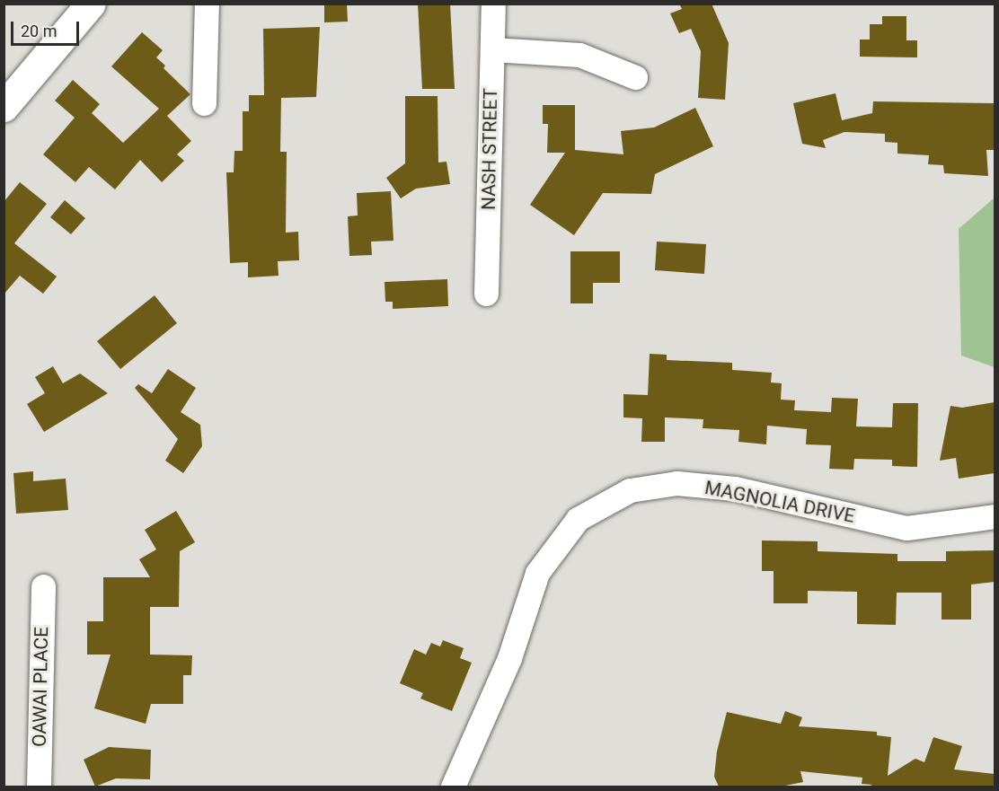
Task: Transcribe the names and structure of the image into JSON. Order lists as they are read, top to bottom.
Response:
{
  "streets": {
    "street": ["NASH STREET", "MAGNOLIA DRIVE", "OAWAI PLACE"]
  },
  "scale_bar": "20 m"
}
